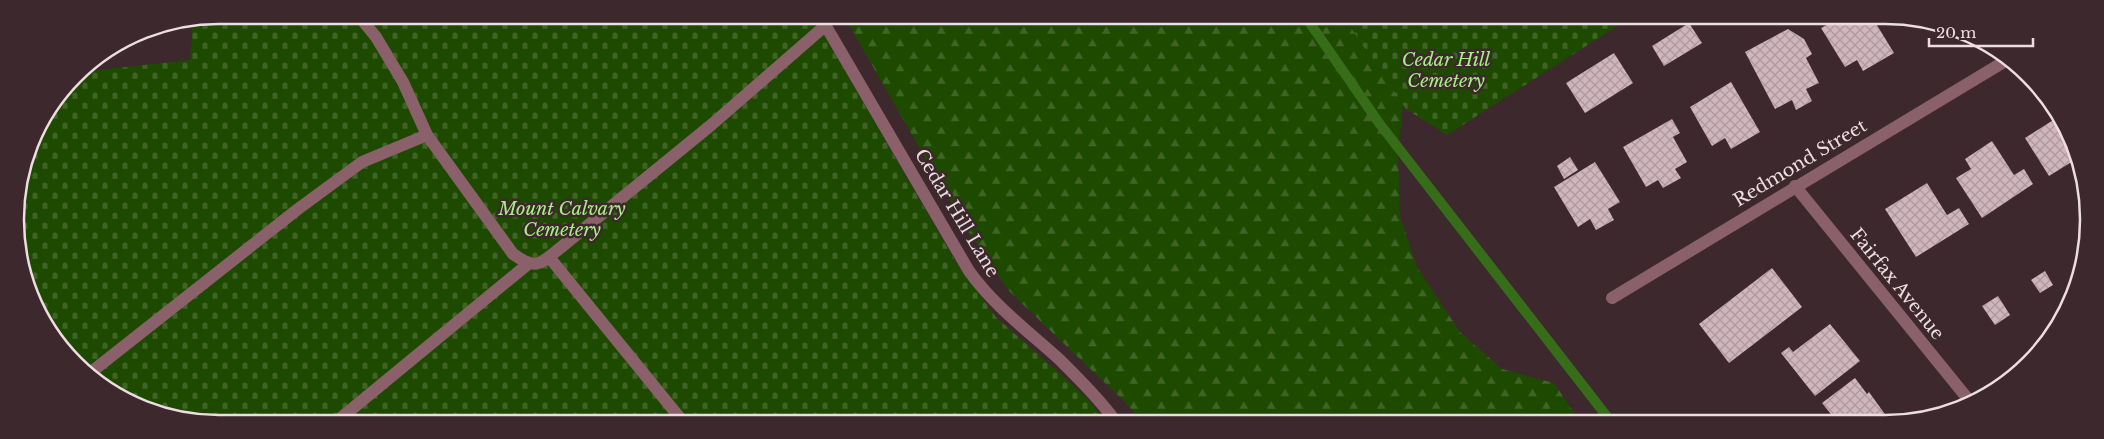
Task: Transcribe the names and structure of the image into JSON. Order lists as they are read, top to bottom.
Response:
{
  "streets": {
    "street": ["Redmond Street", "Cedar Hill Lane", "Fairfax Avenue"]
  },
  "crossings": [
    ["Redmond Street", "Fairfax Avenue"]
  ],
  "parks": ["Cedar Hill Cemetery", "Mount Calvary Cemetery"],
  "scale_bar": "20 m"
}
